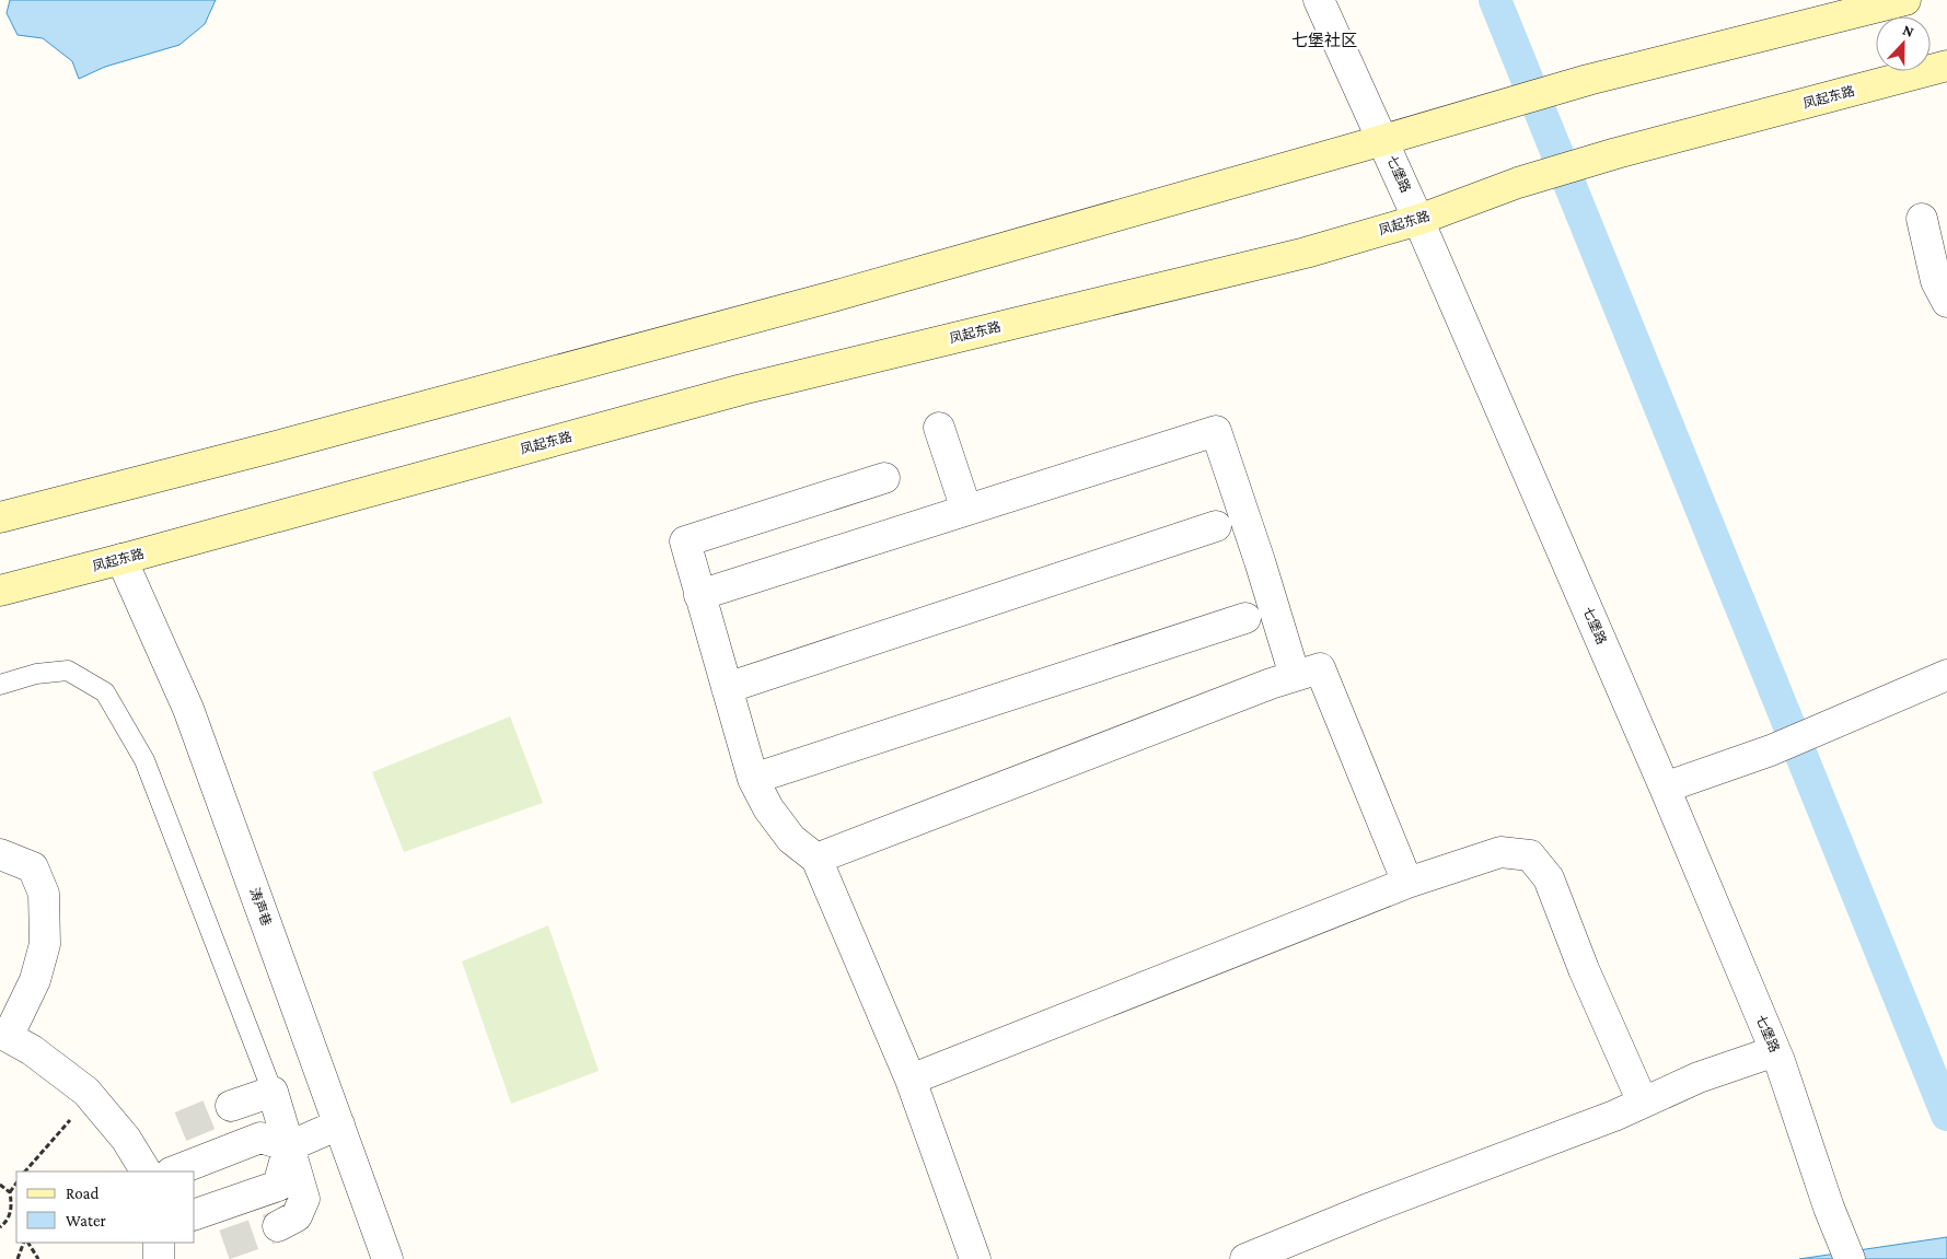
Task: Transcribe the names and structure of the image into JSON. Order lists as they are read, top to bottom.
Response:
{
  "streets": {
    "main road": ["凤起东路"],
    "street": ["七堡路", "涛声巷"]
  },
  "crossings": [
    ["凤起东路", "七堡路"],
    ["凤起东路", "涛声巷"]
  ],
  "districts": ["七堡社区"],
  "legend": ["Road", "Water"],
  "north": "top"
}
